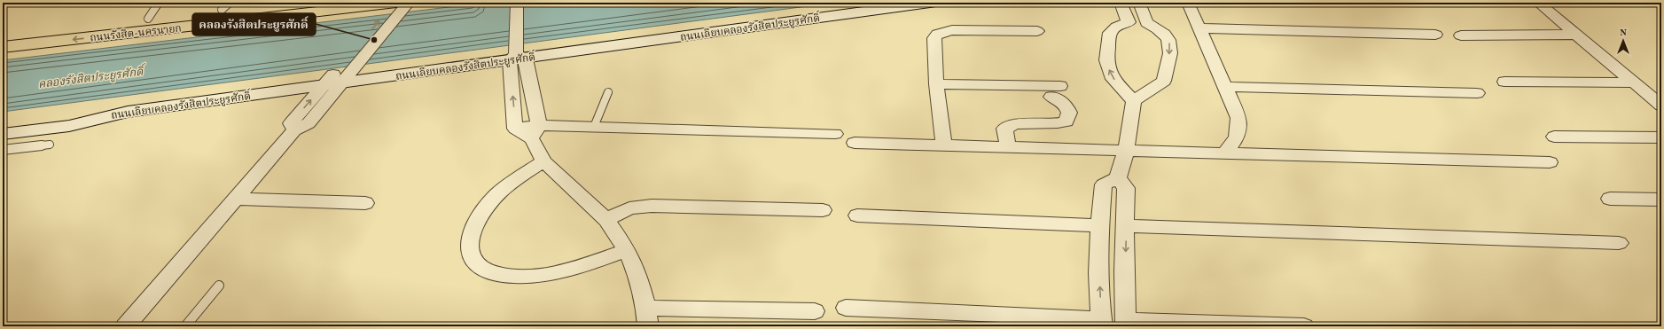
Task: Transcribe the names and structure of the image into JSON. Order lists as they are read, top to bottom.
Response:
{
  "streets": {
    "main road": ["ถนนรังสิต-นครนายก"],
    "street": ["ถนนเลียบคลองรังสิตประยูรศักดิ์"]
  },
  "water": ["คลองรังสิตประยูรศักดิ์"],
  "places": ["คลองรังสิตประยูรศักดิ์"],
  "north": "top"
}
